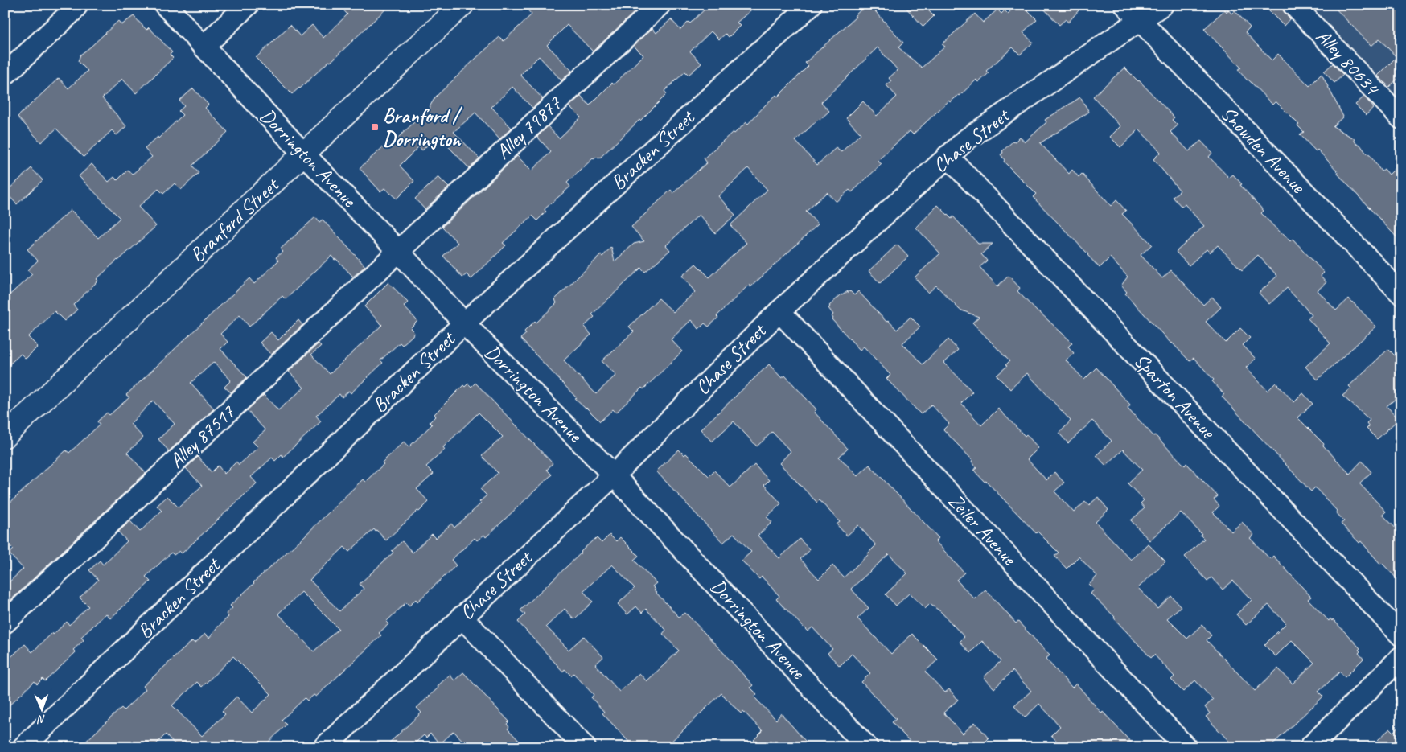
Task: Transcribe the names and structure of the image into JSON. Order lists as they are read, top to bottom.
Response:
{
  "streets": {
    "main road": ["Branford Street"],
    "street": [
      "Alley 80634",
      "Alley 79877",
      "Chase Street",
      "Snowden Avenue",
      "Bracken Street",
      "Dorrington Avenue",
      "Sparton Avenue",
      "Alley 87517",
      "Zeiler Avenue"
    ]
  },
  "crossings": [
    ["Alley 79877", "Dorrington Avenue"],
    ["Alley 79877", "Alley 87517"],
    ["Chase Street", "Snowden Avenue"],
    ["Chase Street", "Dorrington Avenue"],
    ["Chase Street", "Sparton Avenue"],
    ["Chase Street", "Zeiler Avenue"],
    ["Bracken Street", "Dorrington Avenue"],
    ["Dorrington Avenue", "Branford Street"],
    ["Dorrington Avenue", "Alley 87517"]
  ],
  "places": {
    "transit": ["Branford / Dorrington"]
  },
  "north": "bottom"
}
